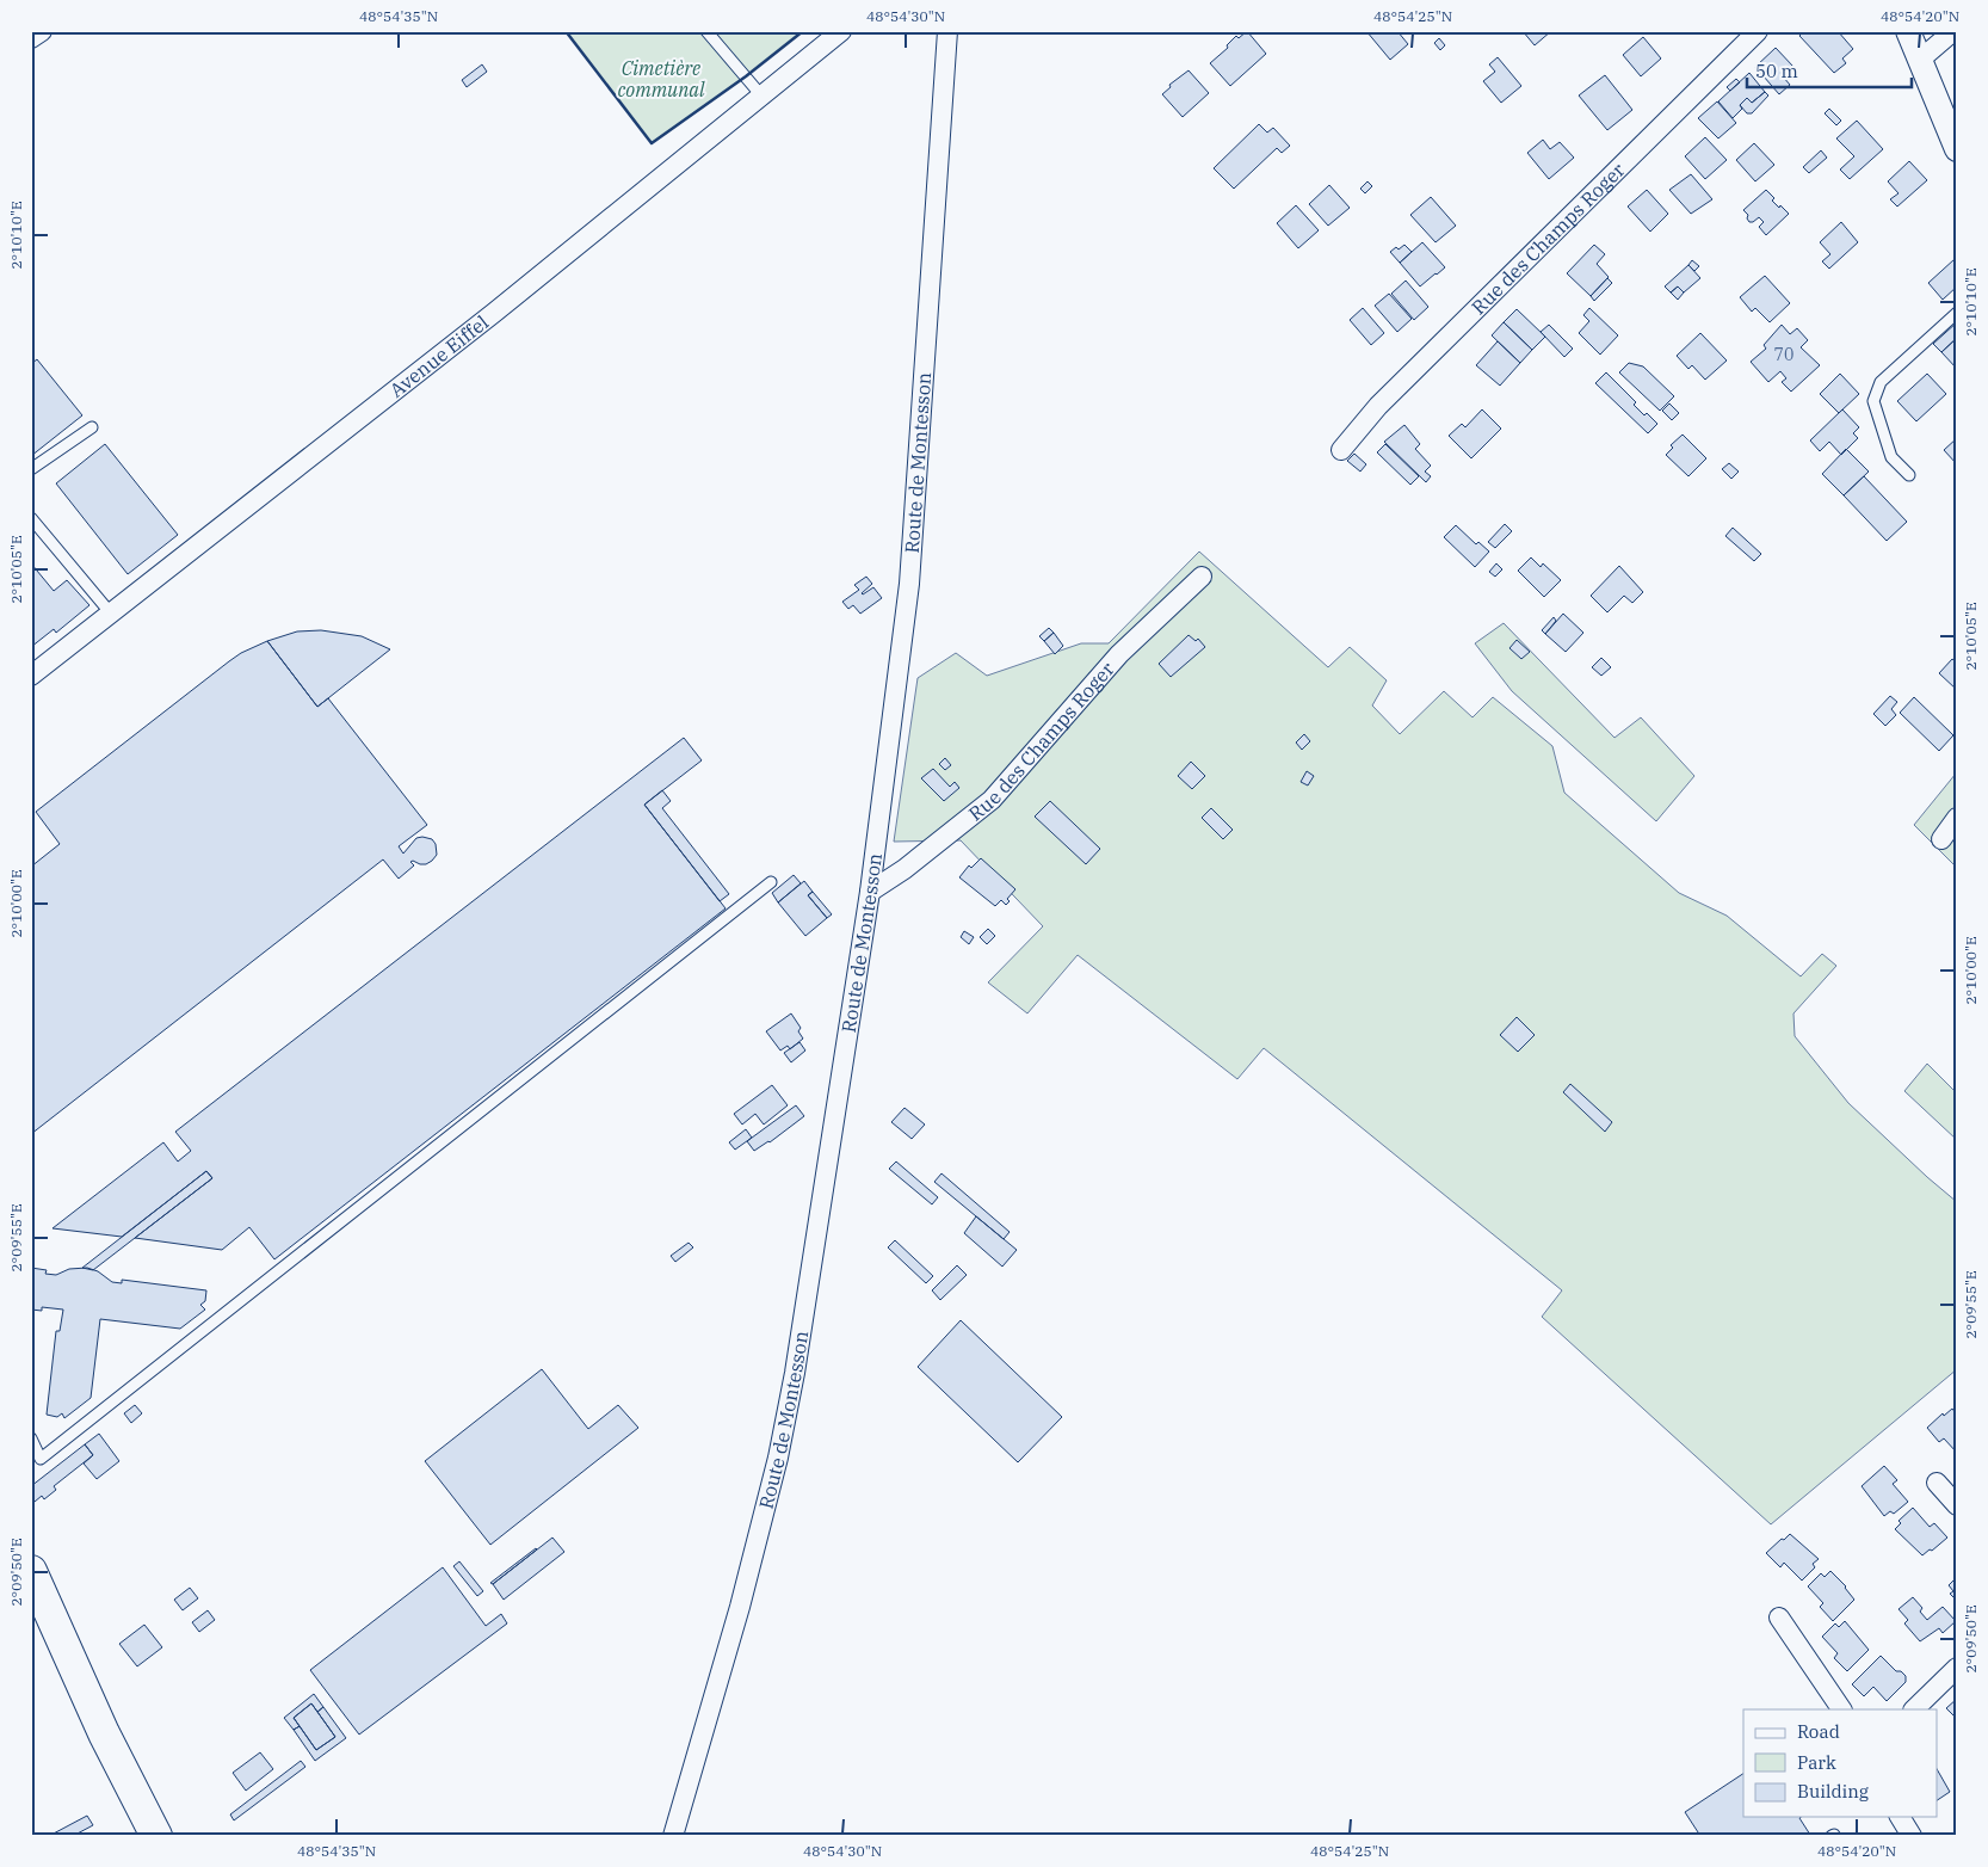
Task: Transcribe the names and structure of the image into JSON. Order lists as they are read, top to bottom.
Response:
{
  "streets": {
    "street": ["Rue des Champs Roger", "Avenue Eiffel", "Route de Montesson"]
  },
  "crossings": [
    ["Rue des Champs Roger", "Route de Montesson"]
  ],
  "parks": ["Cimetière communal"],
  "house_numbers": ["70"],
  "legend": ["Road", "Park", "Building"],
  "scale_bar": "50 m",
  "coordinates": [
    "48°54'35\"N",
    "48°54'30\"N",
    "48°54'25\"N",
    "48°54'20\"N",
    "2°10'10\"E",
    "2°10'05\"E",
    "2°10'00\"E",
    "2°09'55\"E",
    "2°09'50\"E"
  ]
}
